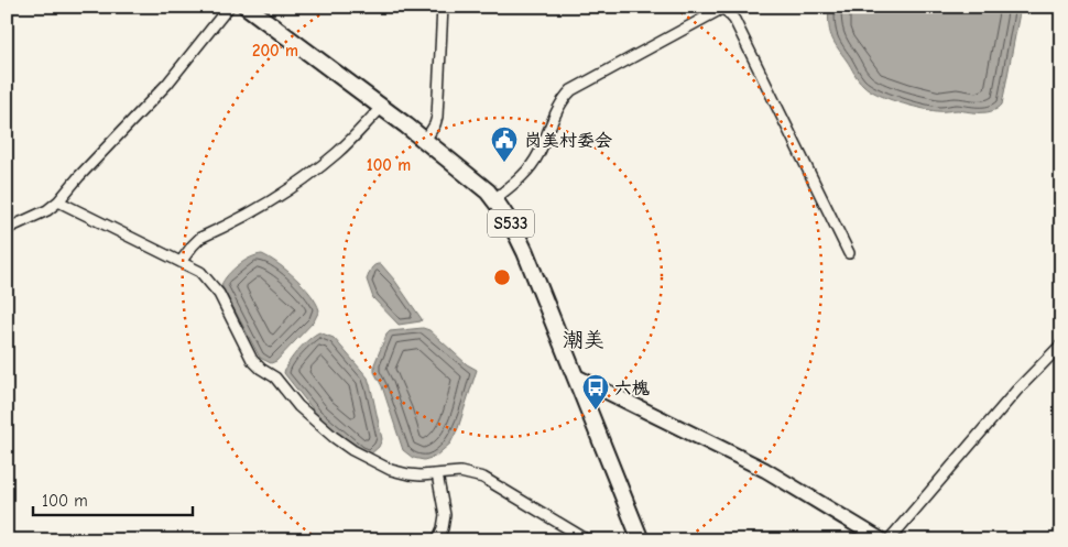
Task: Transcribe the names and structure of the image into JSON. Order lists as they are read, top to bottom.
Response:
{
  "streets": {
    "main road": ["S533"]
  },
  "districts": ["潮美"],
  "places": {
    "public building": ["岗美村委会"],
    "bus stop": ["六槐"]
  },
  "scale_bar": "100 m",
  "rings": ["200 m", "100 m"]
}
